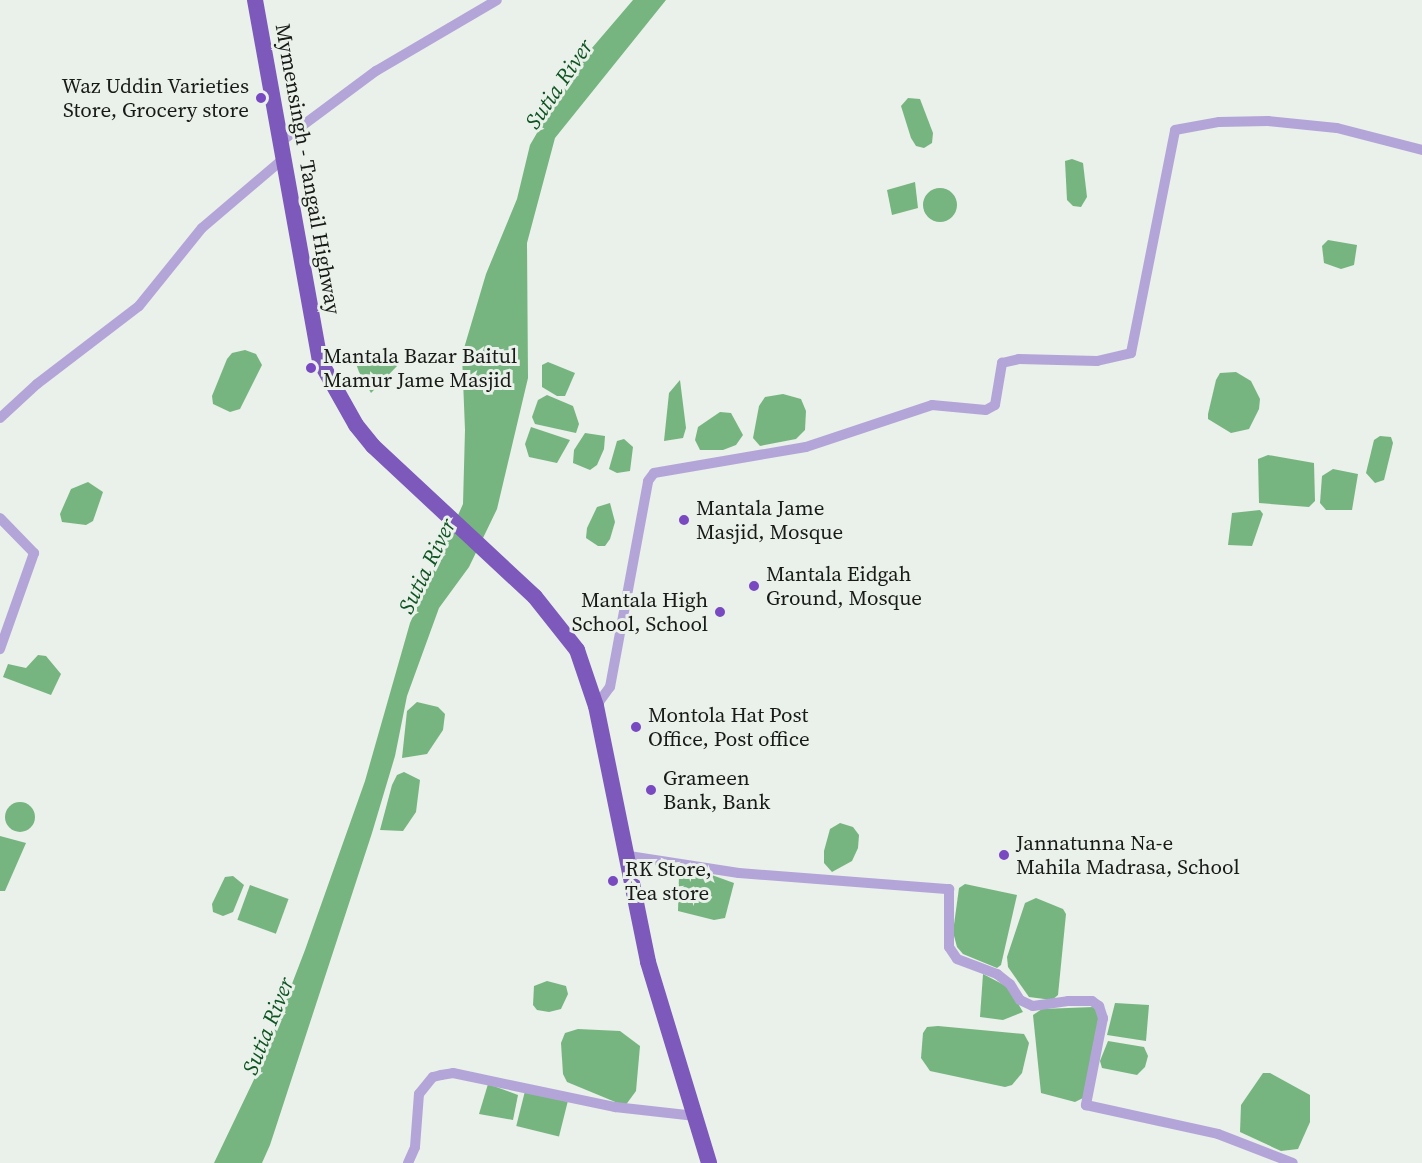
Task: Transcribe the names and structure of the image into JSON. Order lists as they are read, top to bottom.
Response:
{
  "streets": {
    "highway": ["Mymensingh - Tangail Highway"]
  },
  "water": ["Sutia River"],
  "places": [
    "Waz Uddin Varieties Store, Grocery store",
    "Mantala Bazar Baitul Mamur Jame Masjid",
    "Mantala Jame Masjid, Mosque",
    "Mantala Eidgah Ground, Mosque",
    "Mantala High School, School",
    "Montola Hat Post Office, Post office",
    "Grameen Bank, Bank",
    "Jannatunna Na-e Mahila Madrasa, School",
    "RK Store, Tea store"
  ]
}
